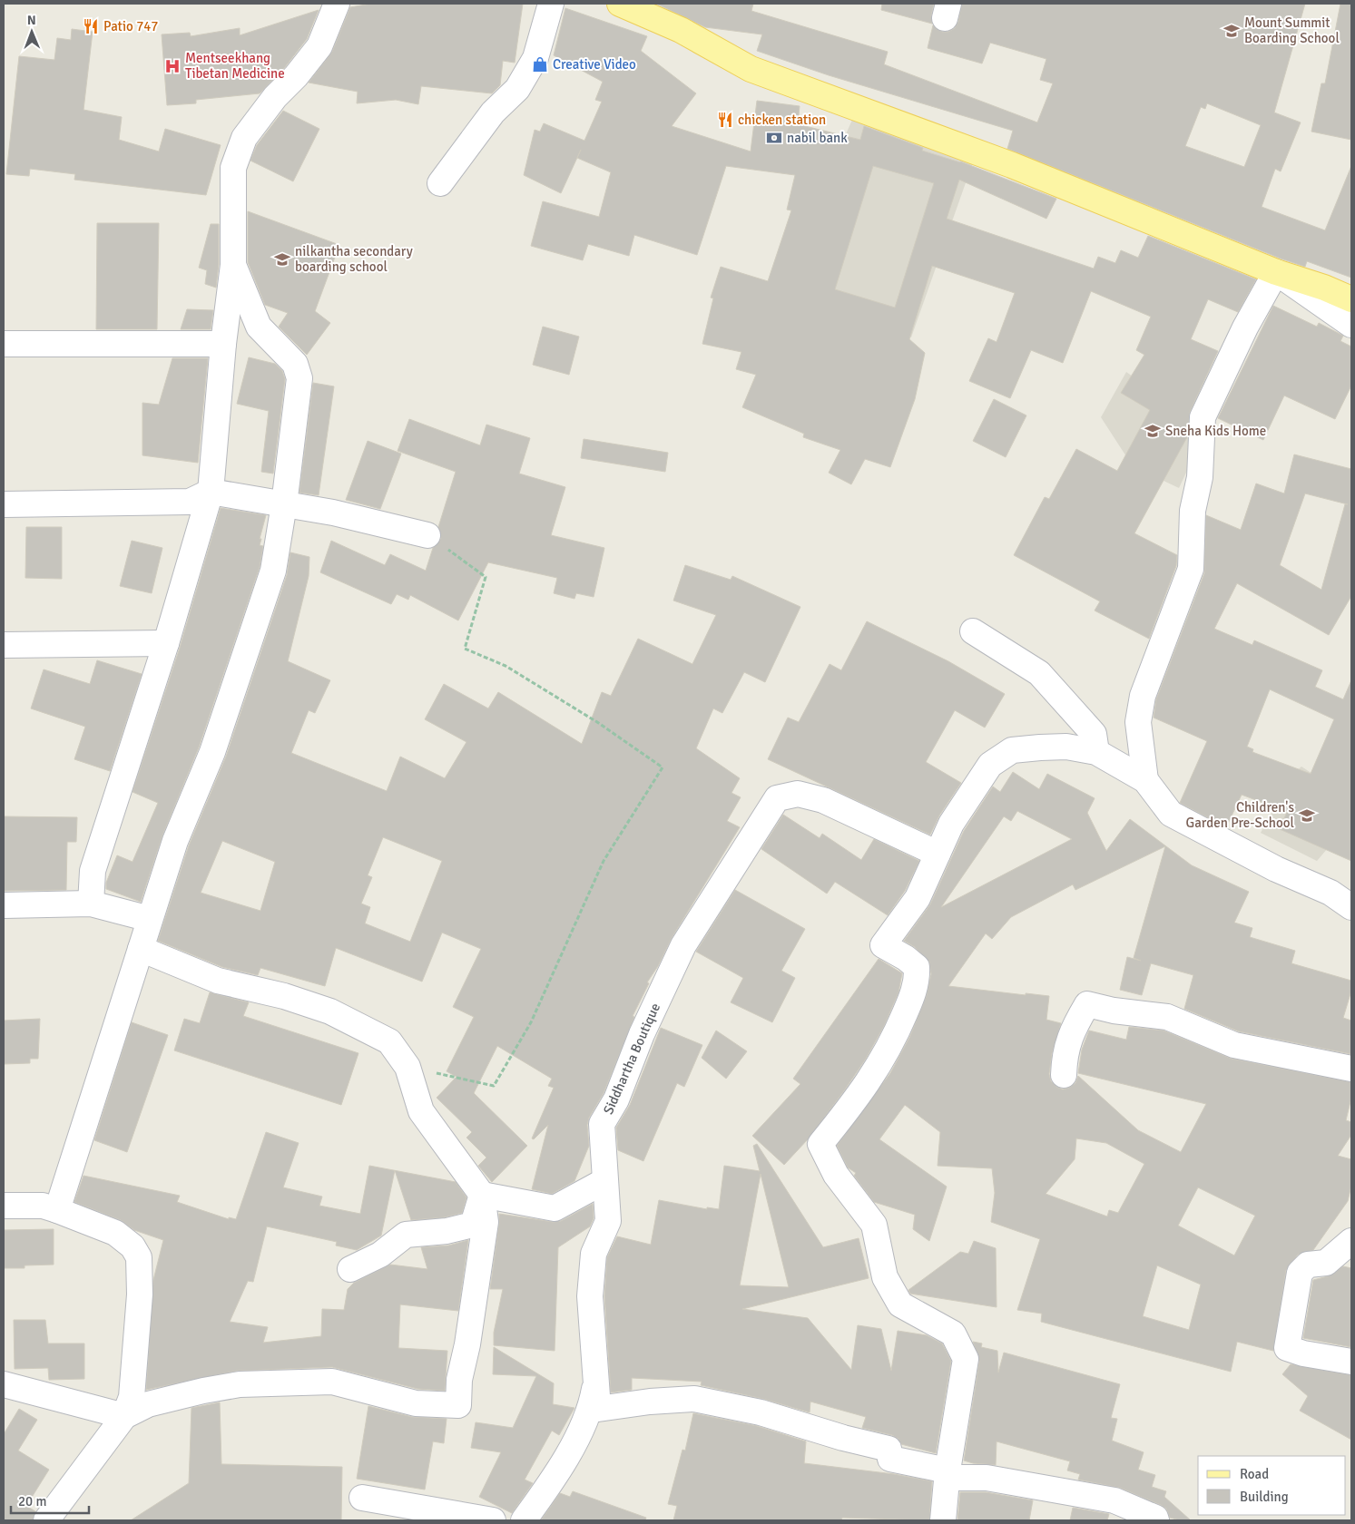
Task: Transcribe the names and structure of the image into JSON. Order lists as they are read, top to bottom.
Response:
{
  "streets": {
    "street": ["Siddhartha Boutique"]
  },
  "places": {
    "restaurant": ["Patio 747", "chicken station"],
    "school or university": [
      "Mount Summit Boarding School",
      "nilkantha secondary boarding school",
      "Sneha Kids Home",
      "Children's Garden Pre-School"
    ],
    "shop": ["Creative Video"],
    "hospital": ["Mentseekhang Tibetan Medicine"],
    "bank": ["nabil bank"]
  },
  "legend": ["Road", "Building"],
  "scale_bar": "20 m",
  "north": "top"
}
